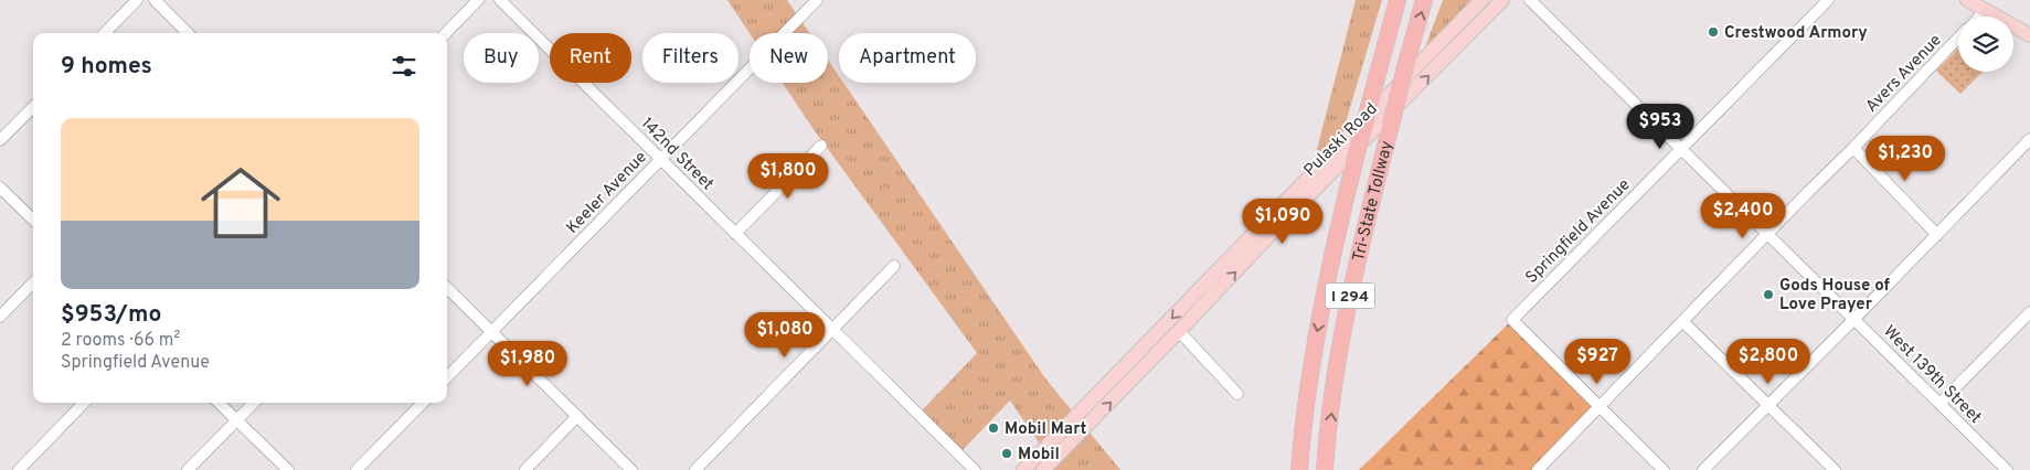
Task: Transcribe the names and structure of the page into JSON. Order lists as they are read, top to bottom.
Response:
{
  "streets": {
    "highway": ["Tri-State Tollway", "I 294"],
    "main road": ["Pulaski Road"],
    "street": [
      "Avers Avenue",
      "142nd Street",
      "Keeler Avenue",
      "Springfield Avenue",
      "West 139th Street"
    ]
  },
  "crossings": [
    ["Avers Avenue", "Springfield Avenue"],
    ["Avers Avenue", "West 139th Street"],
    ["142nd Street", "Keeler Avenue"],
    ["Springfield Avenue", "West 139th Street"]
  ],
  "places": [
    "Crestwood Armory",
    "Gods House of Love Prayer",
    "Mobil Mart",
    "Mobil"
  ],
  "page": {
    "chip": [
      "Buy",
      "Rent",
      "Filters",
      "New",
      "Apartment"
    ],
    "heading": "9 homes",
    "list": [
      {
        "name": "$953/mo",
        "note": "2 rooms · 66 m² · Springfield Avenue"
      }
    ],
    "price": [
      "$953",
      "$1,230",
      "$1,800",
      "$2,400",
      "$1,090",
      "$1,080",
      "$927",
      "$2,800",
      "$1,980"
    ]
  }
}
